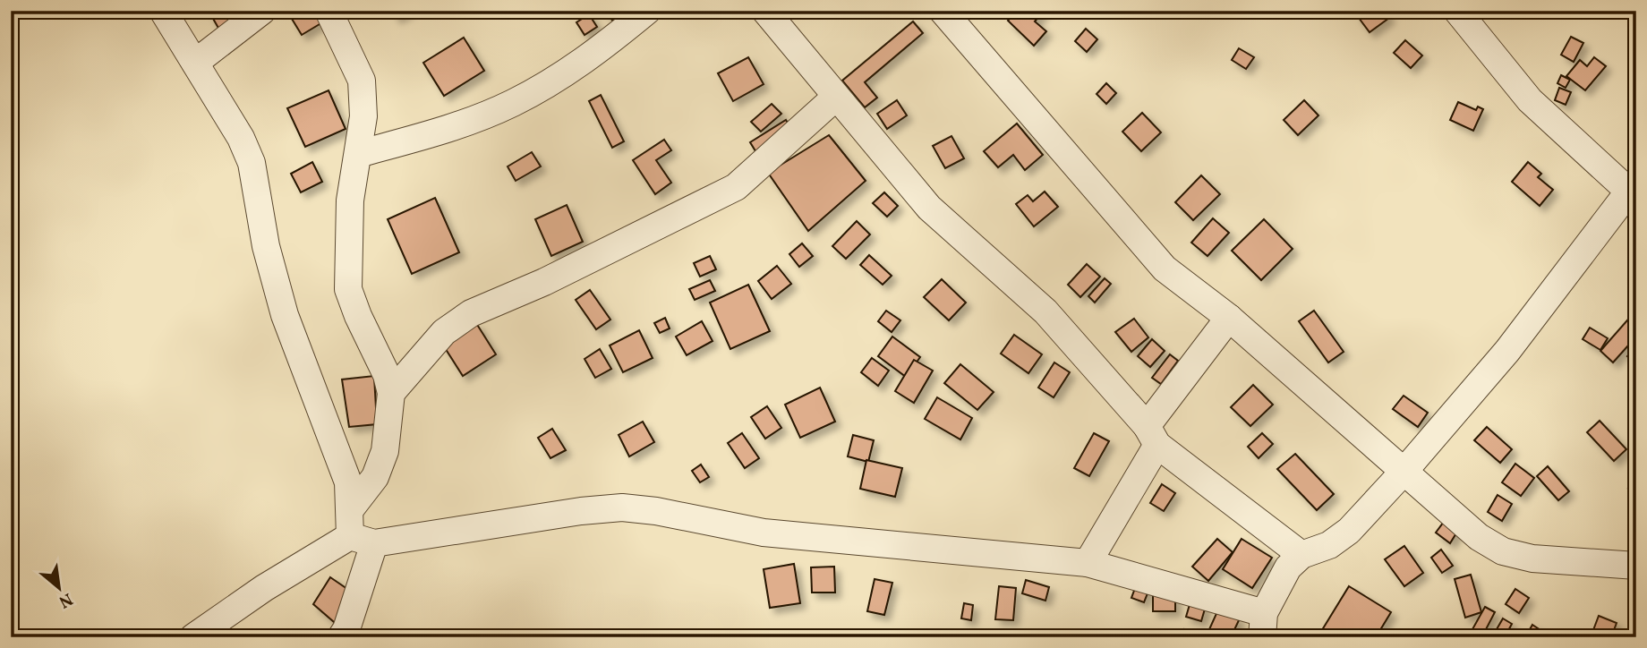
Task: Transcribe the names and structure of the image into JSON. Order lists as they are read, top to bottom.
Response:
{
  "north": "bottom right"
}
